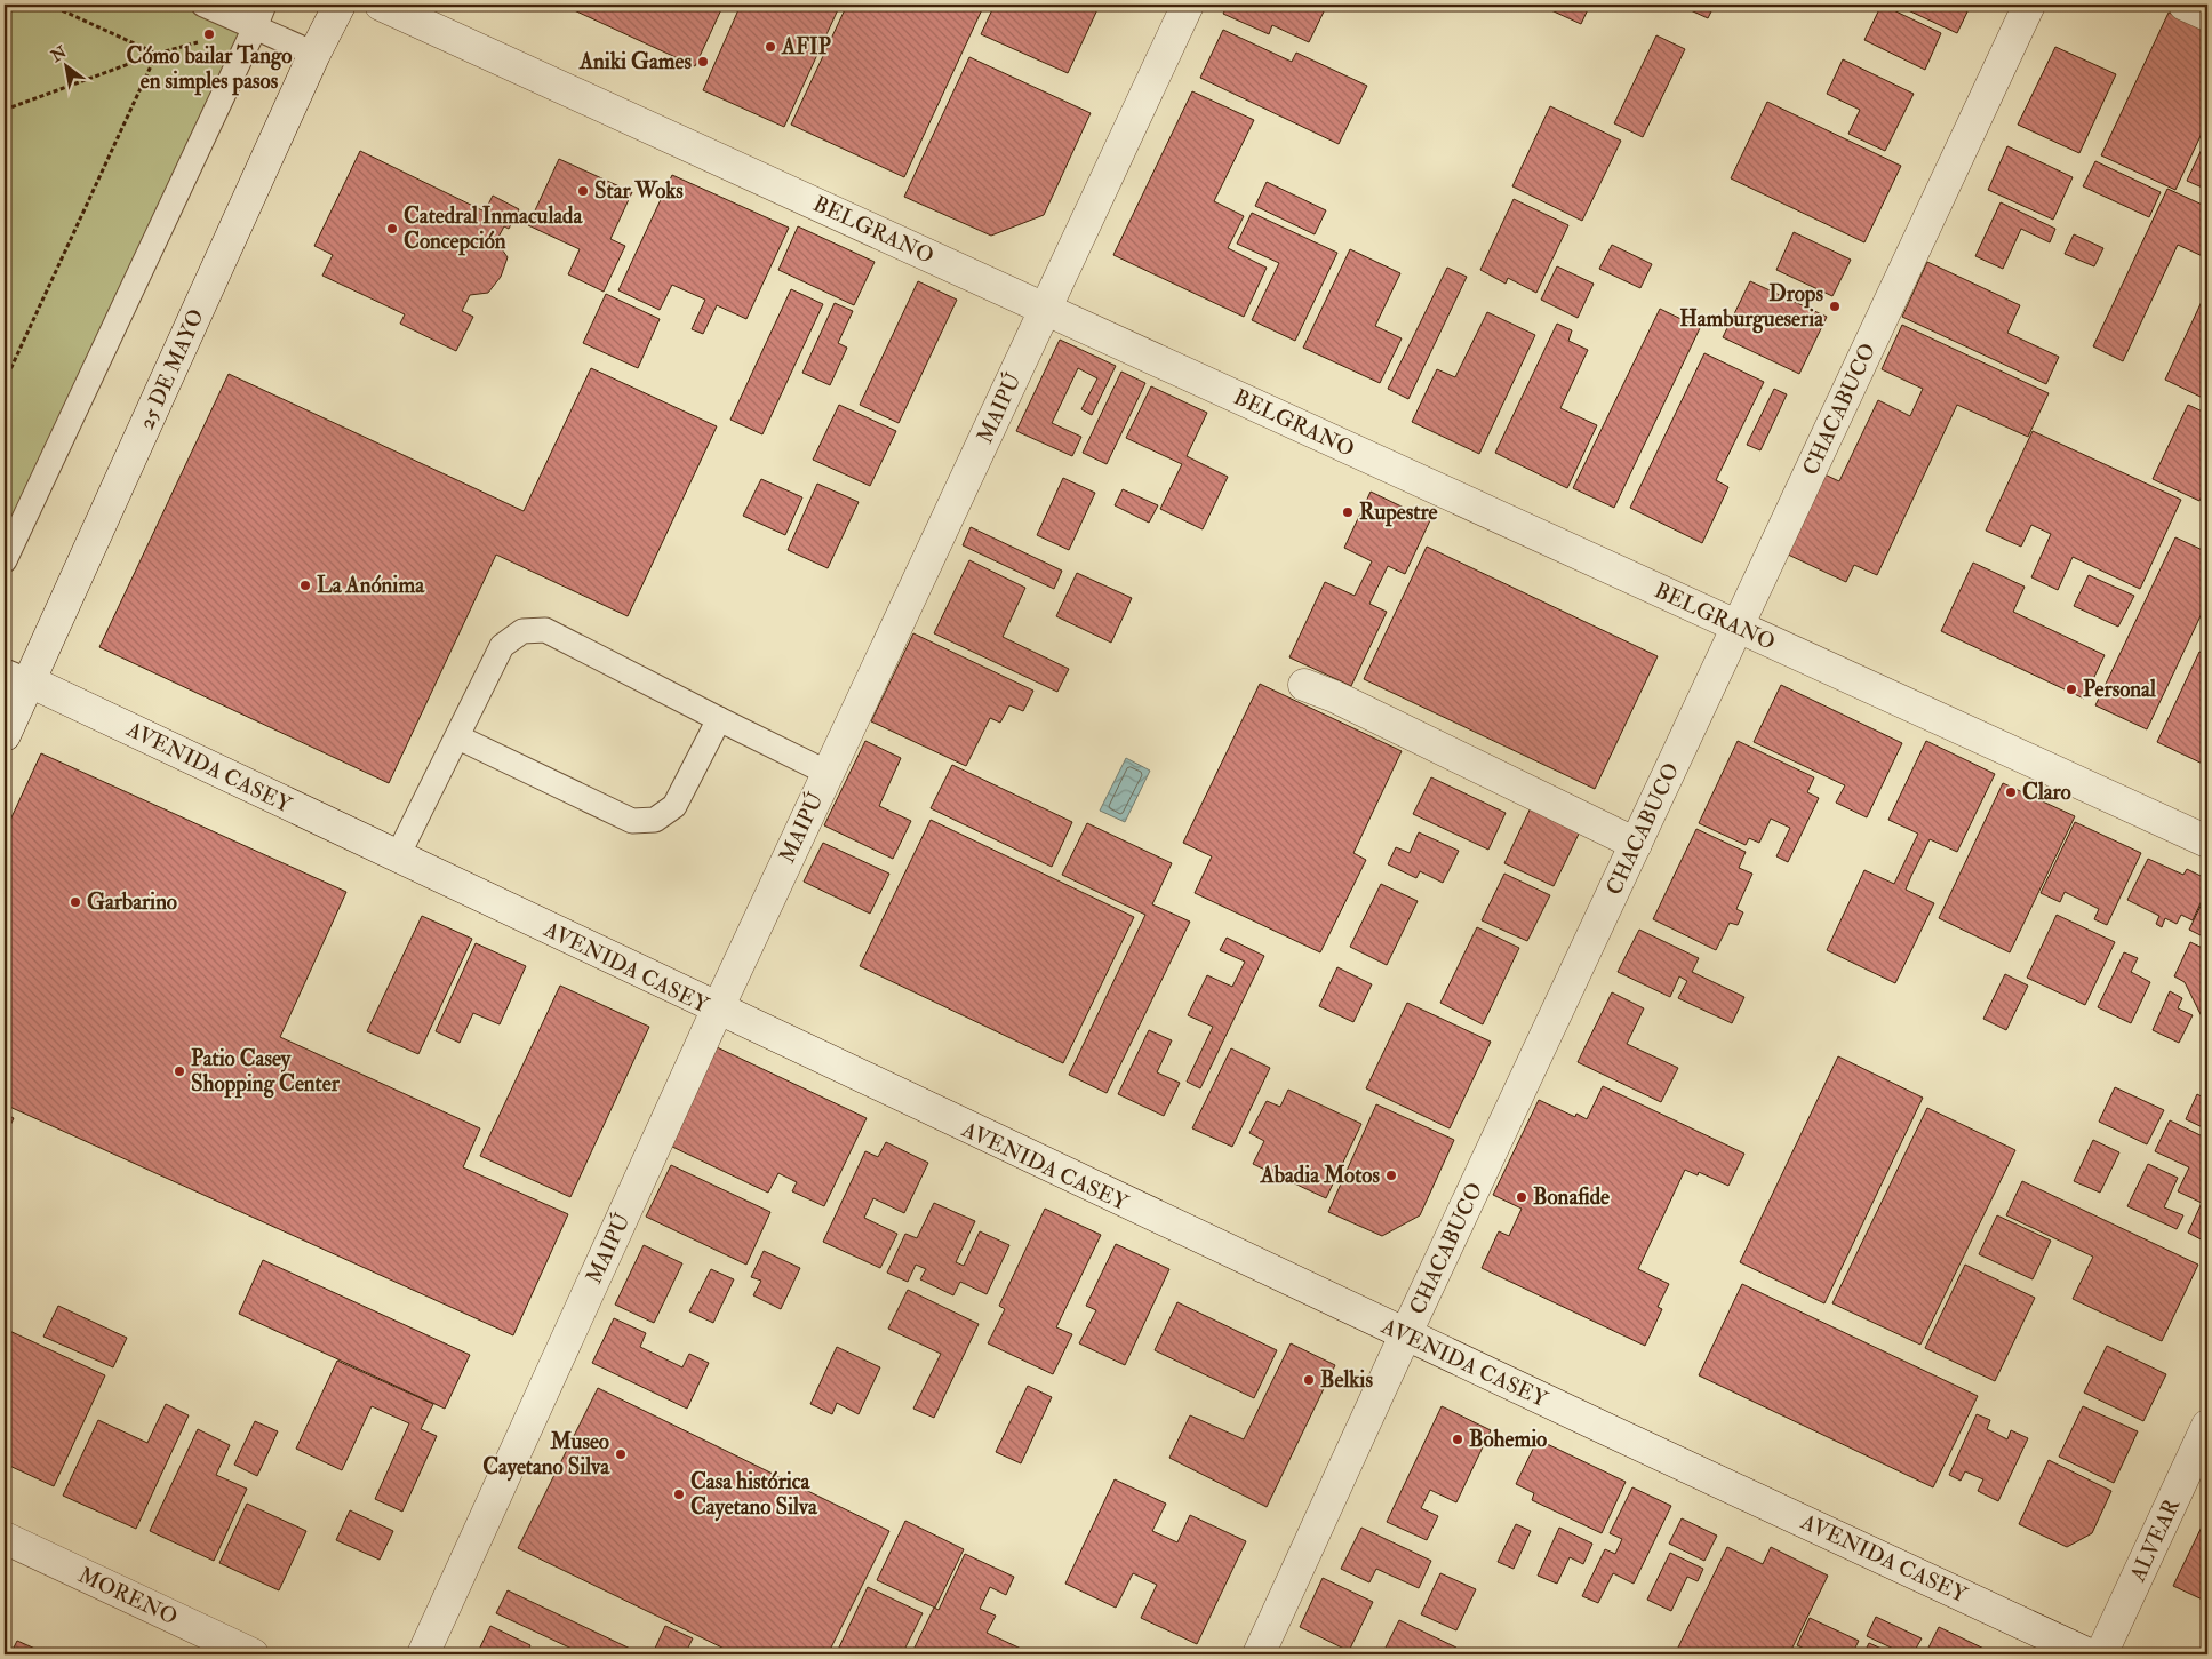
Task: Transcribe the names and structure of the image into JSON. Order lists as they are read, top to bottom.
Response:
{
  "streets": {
    "street": [
      "BELGRANO",
      "25 DE MAYO",
      "MAIPÚ",
      "CHACABUCO",
      "AVENIDA CASEY",
      "ALVEAR",
      "MORENO"
    ]
  },
  "crossings": [
    ["BELGRANO", "MAIPÚ"],
    ["BELGRANO", "CHACABUCO"],
    ["25 DE MAYO", "AVENIDA CASEY"],
    ["MAIPÚ", "AVENIDA CASEY"],
    ["CHACABUCO", "AVENIDA CASEY"]
  ],
  "places": [
    "Cómo bailar Tango en simples pasos",
    "AFIP",
    "Aniki Games",
    "Star Woks",
    "Catedral Inmaculada Concepción",
    "Drops Hamburgueseria",
    "Rupestre",
    "La Anónima",
    "Personal",
    "Claro",
    "Garbarino",
    "Patio Casey Shopping Center",
    "Abadia Motos",
    "Bonafide",
    "Belkis",
    "Bohemio",
    "Museo Cayetano Silva",
    "Casa histórica Cayetano Silva"
  ],
  "north": "top left"
}
